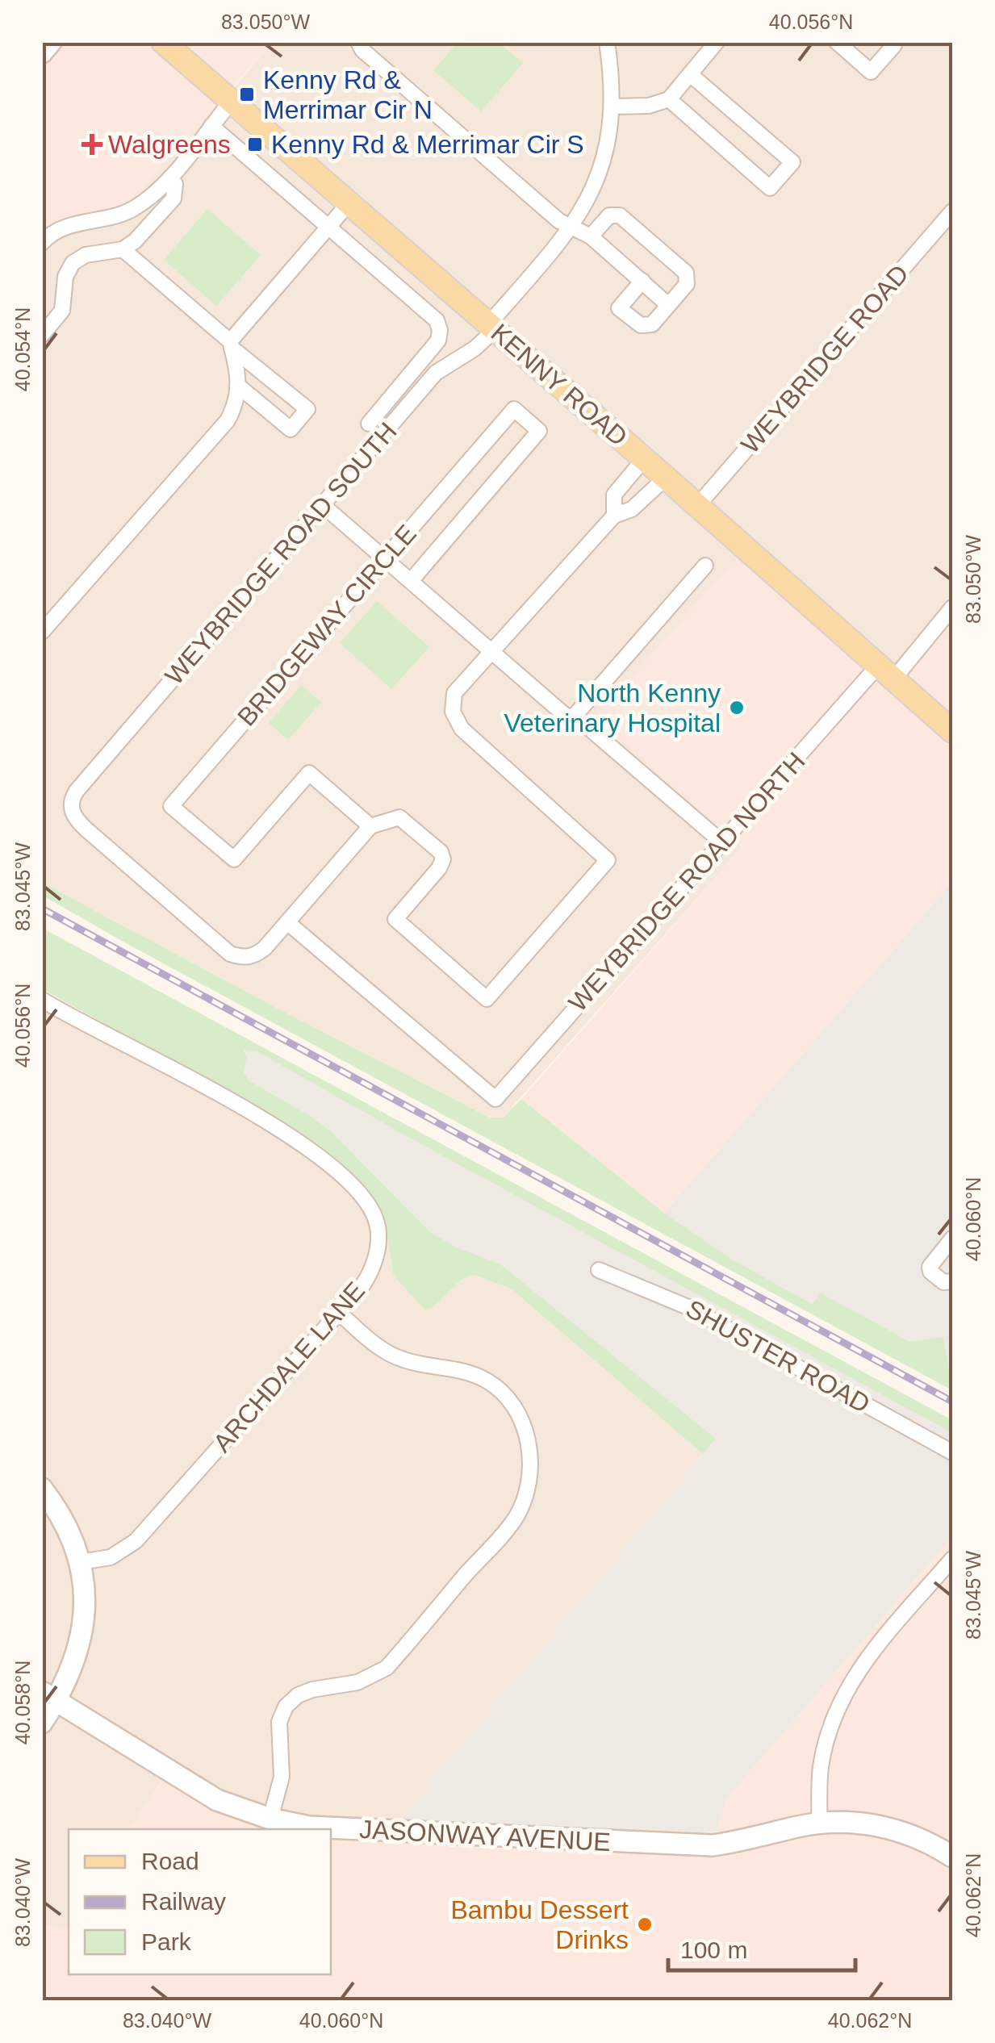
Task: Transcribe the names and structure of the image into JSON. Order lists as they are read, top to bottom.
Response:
{
  "streets": {
    "main road": ["KENNY ROAD"],
    "street": [
      "WEYBRIDGE ROAD",
      "WEYBRIDGE ROAD SOUTH",
      "BRIDGEWAY CIRCLE",
      "WEYBRIDGE ROAD NORTH",
      "SHUSTER ROAD",
      "ARCHDALE LANE",
      "JASONWAY AVENUE"
    ]
  },
  "crossings": [
    ["WEYBRIDGE ROAD", "KENNY ROAD"],
    ["KENNY ROAD", "WEYBRIDGE ROAD SOUTH"],
    ["KENNY ROAD", "WEYBRIDGE ROAD NORTH"],
    ["WEYBRIDGE ROAD SOUTH", "WEYBRIDGE ROAD NORTH"]
  ],
  "places": {
    "transit": ["Kenny Rd & Merrimar Cir N", "Kenny Rd & Merrimar Cir S"],
    "health": ["Walgreens"],
    "other": ["North Kenny Veterinary Hospital", "Bambu Dessert Drinks"]
  },
  "legend": ["Road", "Railway", "Park"],
  "scale_bar": "100 m",
  "coordinates": [
    "83.050°W",
    "40.056°N",
    "40.054°N",
    "83.045°W",
    "40.060°N",
    "40.058°N",
    "40.062°N",
    "83.040°W"
  ]
}
